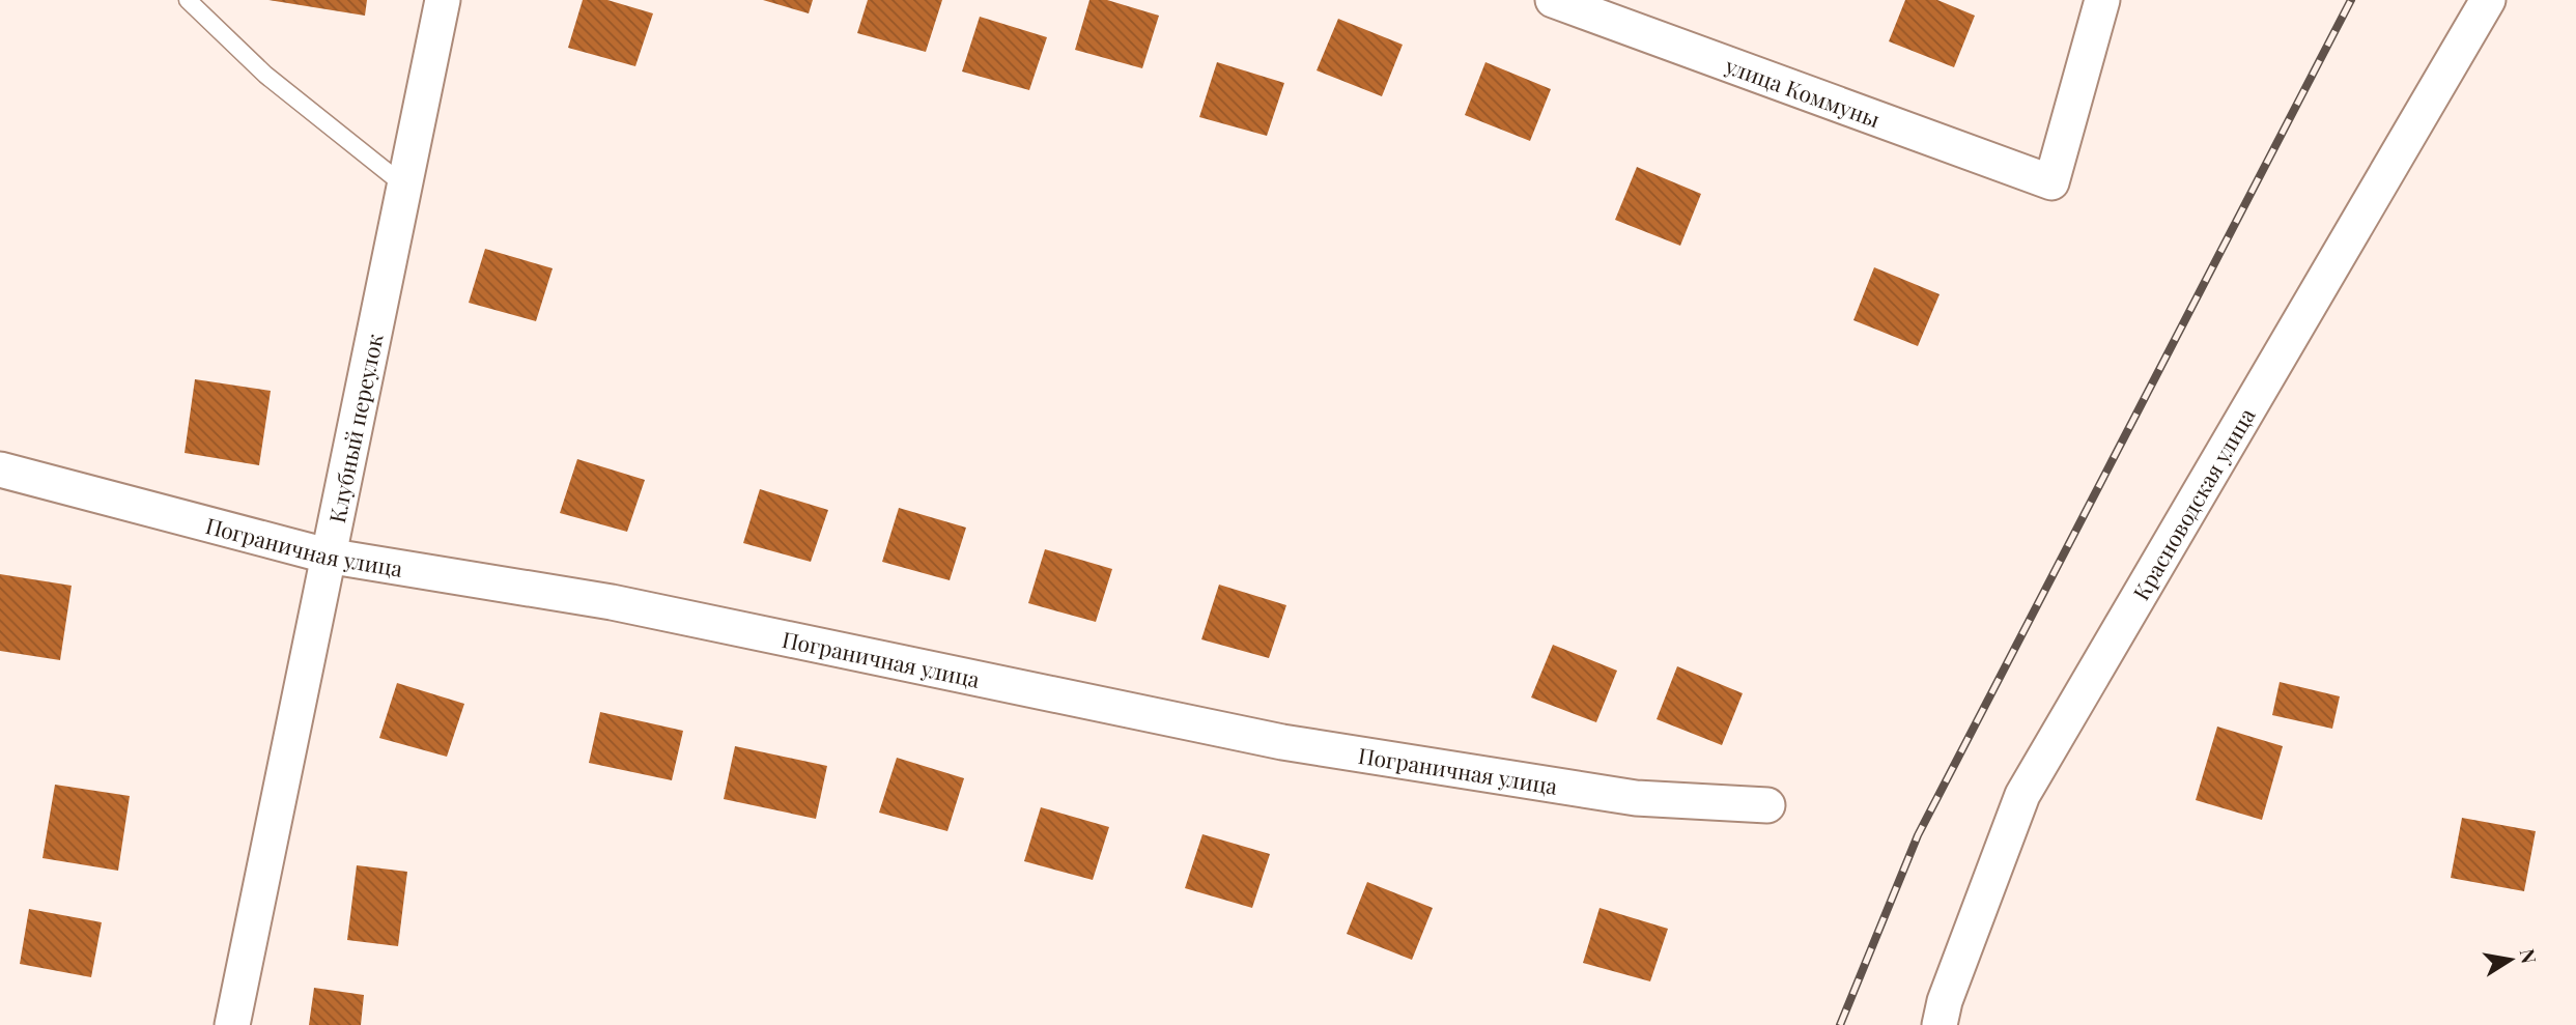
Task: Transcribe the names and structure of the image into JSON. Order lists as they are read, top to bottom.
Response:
{
  "streets": {
    "street": [
      "улица Коммуны",
      "Клубный переулок",
      "Красноводская улица",
      "Пограничная улица"
    ]
  },
  "crossings": [
    ["Клубный переулок", "Пограничная улица"]
  ],
  "north": "right"
}
